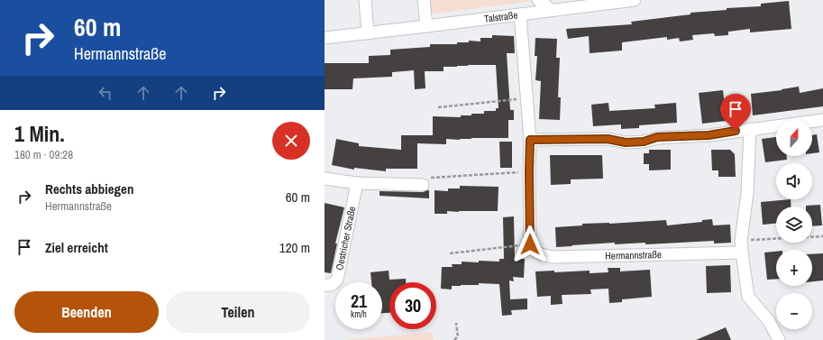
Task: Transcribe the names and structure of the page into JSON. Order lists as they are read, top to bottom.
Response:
{
  "streets": {
    "street": ["Talstraße", "Oestricher Straße", "Hermannstraße"]
  },
  "north": "top",
  "page": {
    "turn": ["60 m", "Hermannstraße"],
    "heading": ["1 Min.", "180 m · 09:28"],
    "map_buttons": ["+", "−"],
    "list": [
      {
        "name": "Rechts abbiegen",
        "note": "Hermannstraße",
        "value": "60 m"
      },
      {
        "name": "Ziel erreicht",
        "value": "120 m"
      }
    ],
    "speed": "21 km/h",
    "limit": "30",
    "buttons": ["Beenden", "Teilen"]
  }
}
